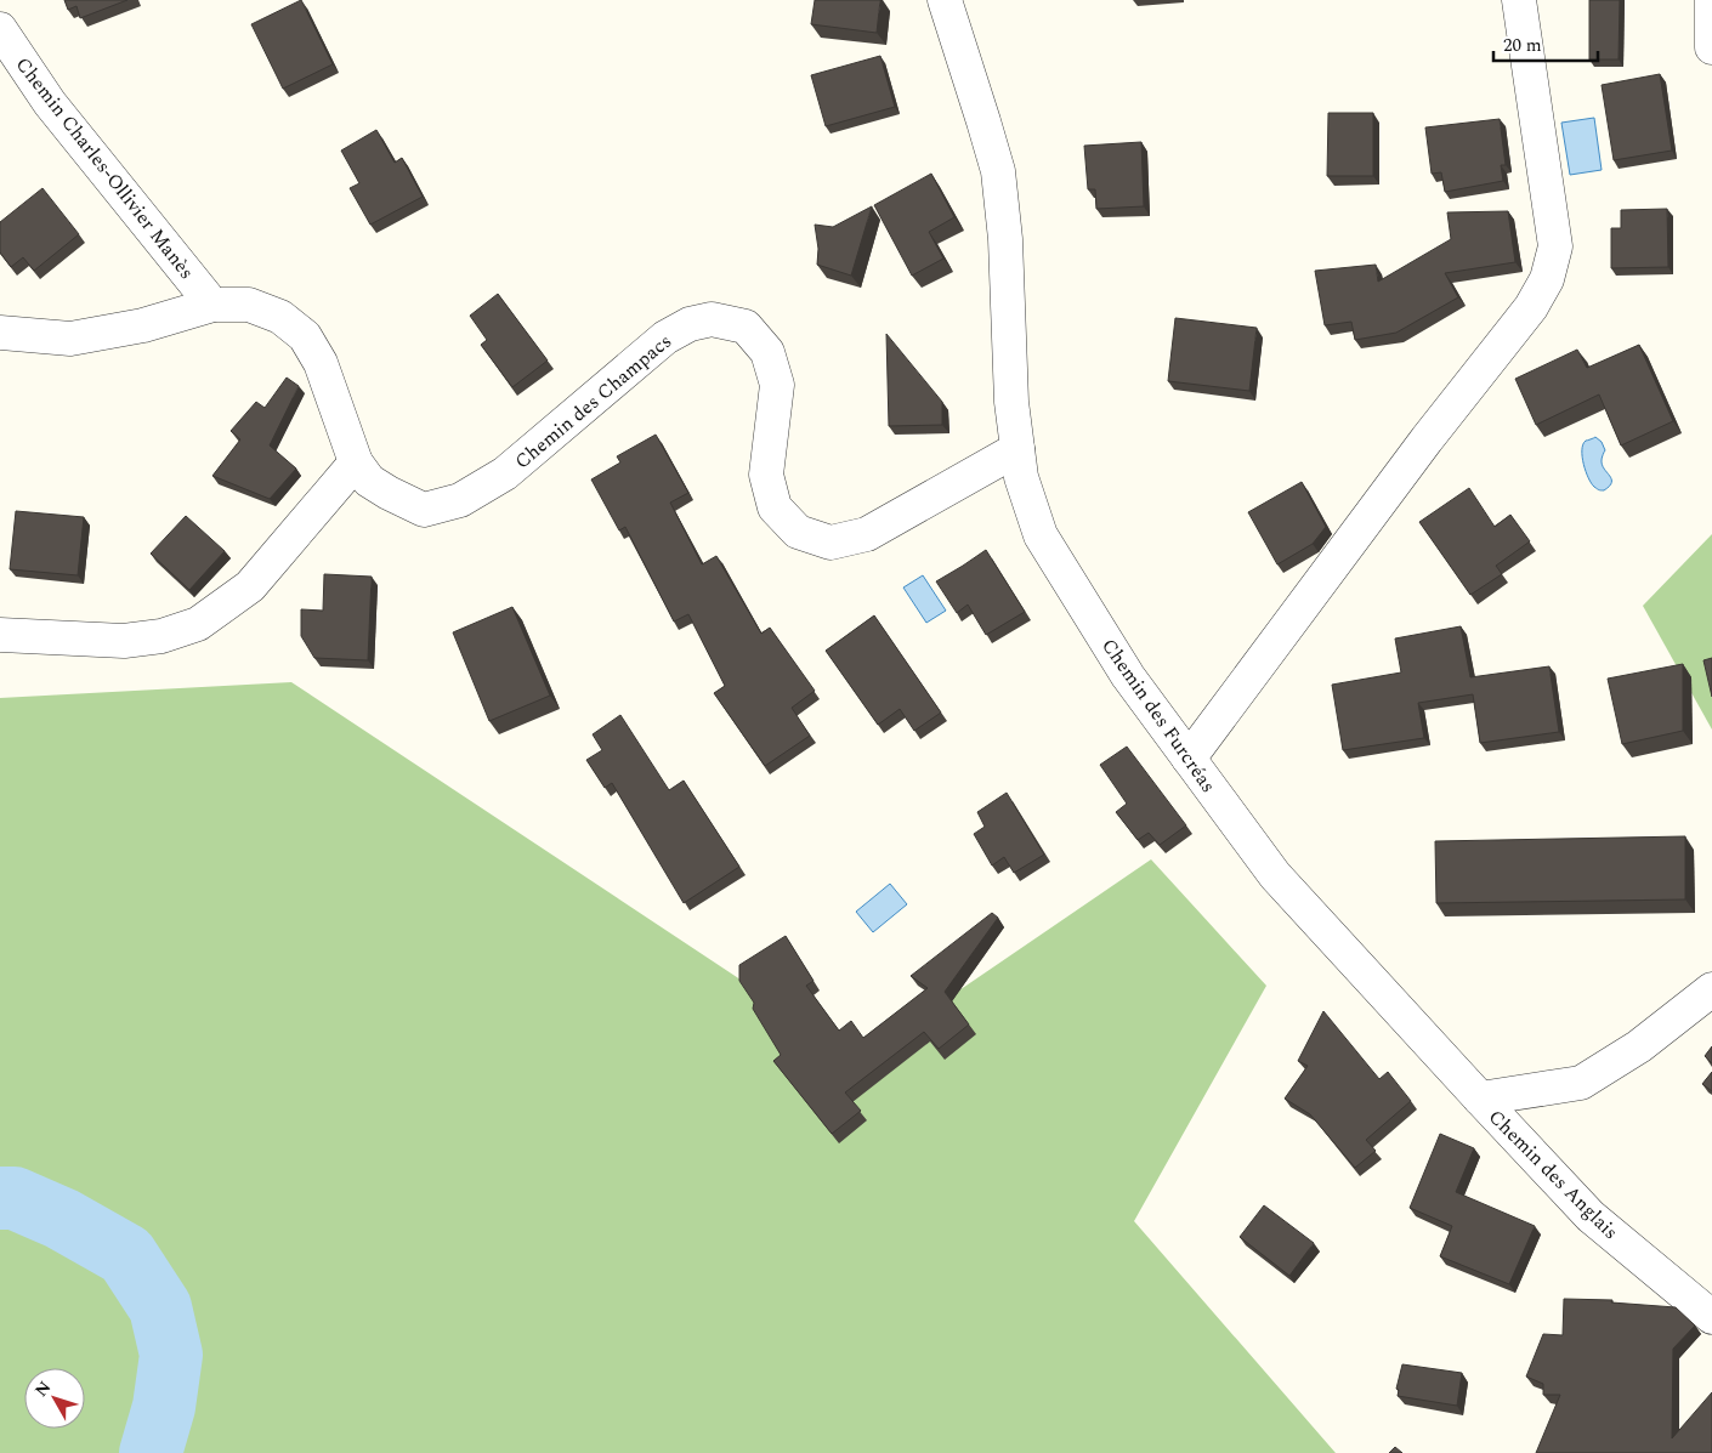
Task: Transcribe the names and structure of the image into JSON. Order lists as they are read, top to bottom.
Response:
{
  "streets": {
    "street": [
      "Chemin Charles-Ollivier Manès",
      "Chemin des Champacs",
      "Chemin des Furcréas",
      "Chemin des Anglais"
    ]
  },
  "crossings": [
    ["Chemin Charles-Ollivier Manès", "Chemin des Champacs"],
    ["Chemin des Champacs", "Chemin des Furcréas"],
    ["Chemin des Furcréas", "Chemin des Anglais"]
  ],
  "scale_bar": "20 m",
  "north": "top left"
}
